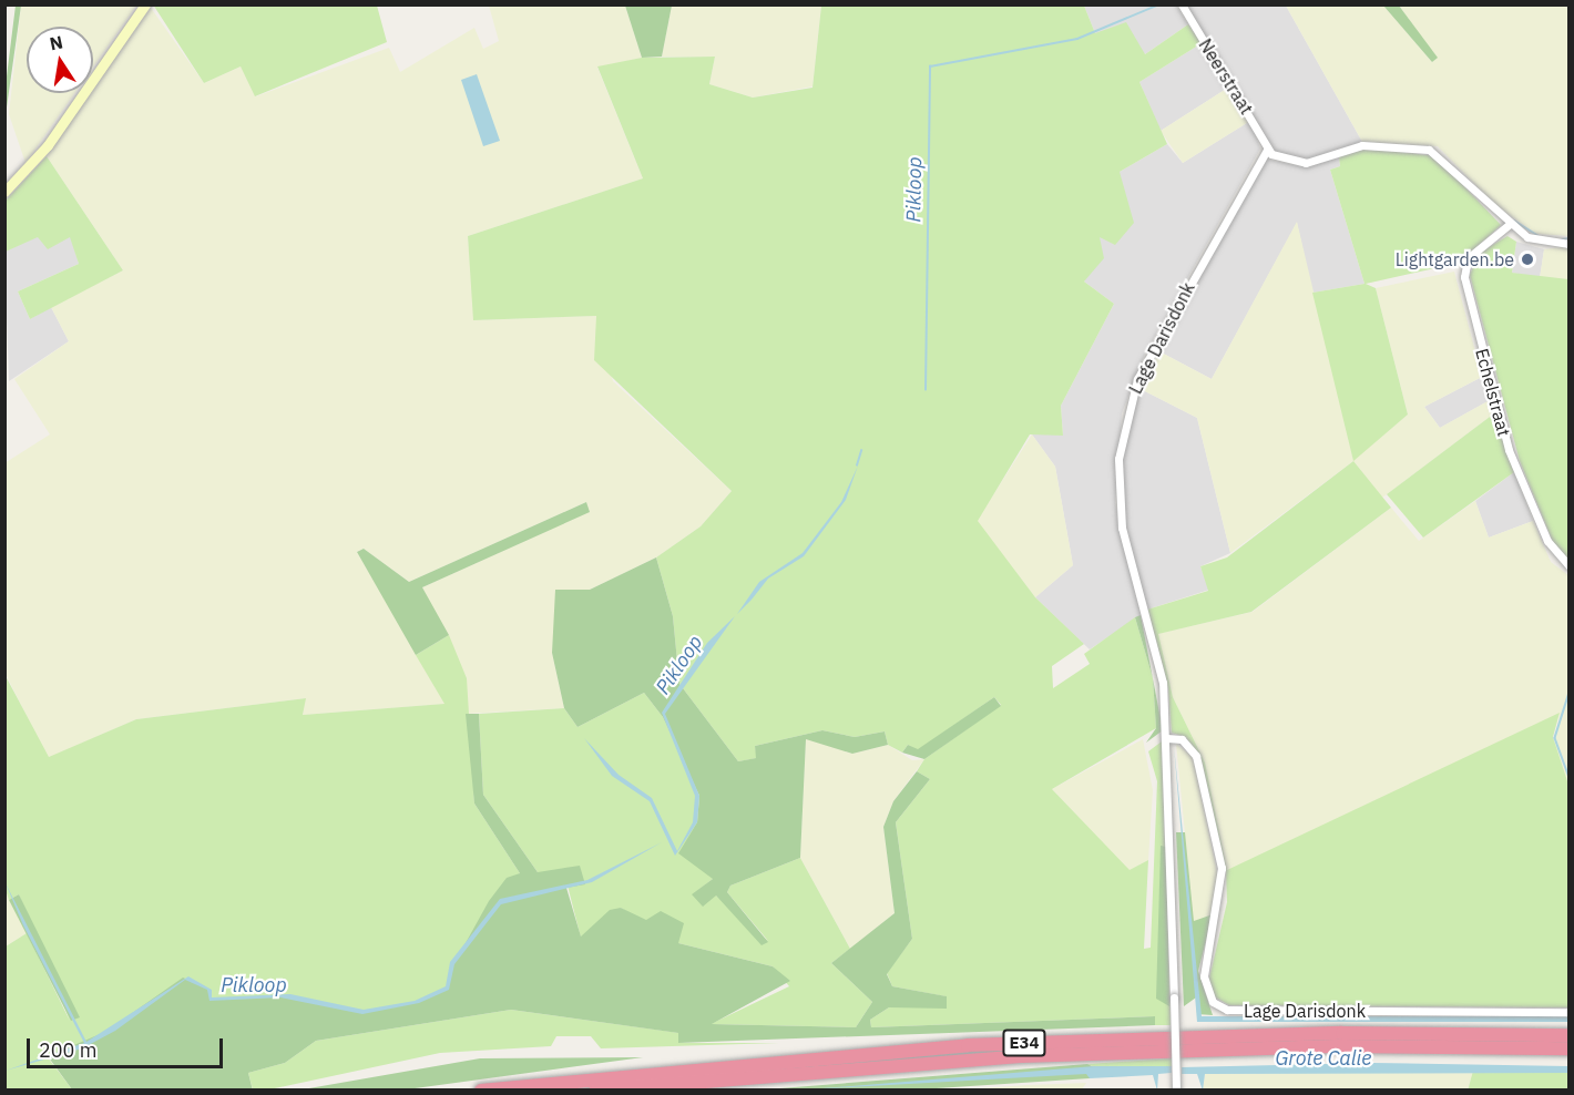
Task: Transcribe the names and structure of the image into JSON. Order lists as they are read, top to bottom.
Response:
{
  "streets": {
    "highway": ["E34"],
    "street": ["Neerstraat", "Lage Darisdonk", "Echelstraat"]
  },
  "crossings": [
    ["Neerstraat", "Lage Darisdonk"]
  ],
  "water": ["Pikloop", "Grote Calie"],
  "places": ["Lightgarden.be"],
  "scale_bar": "200 m",
  "north": "top"
}
